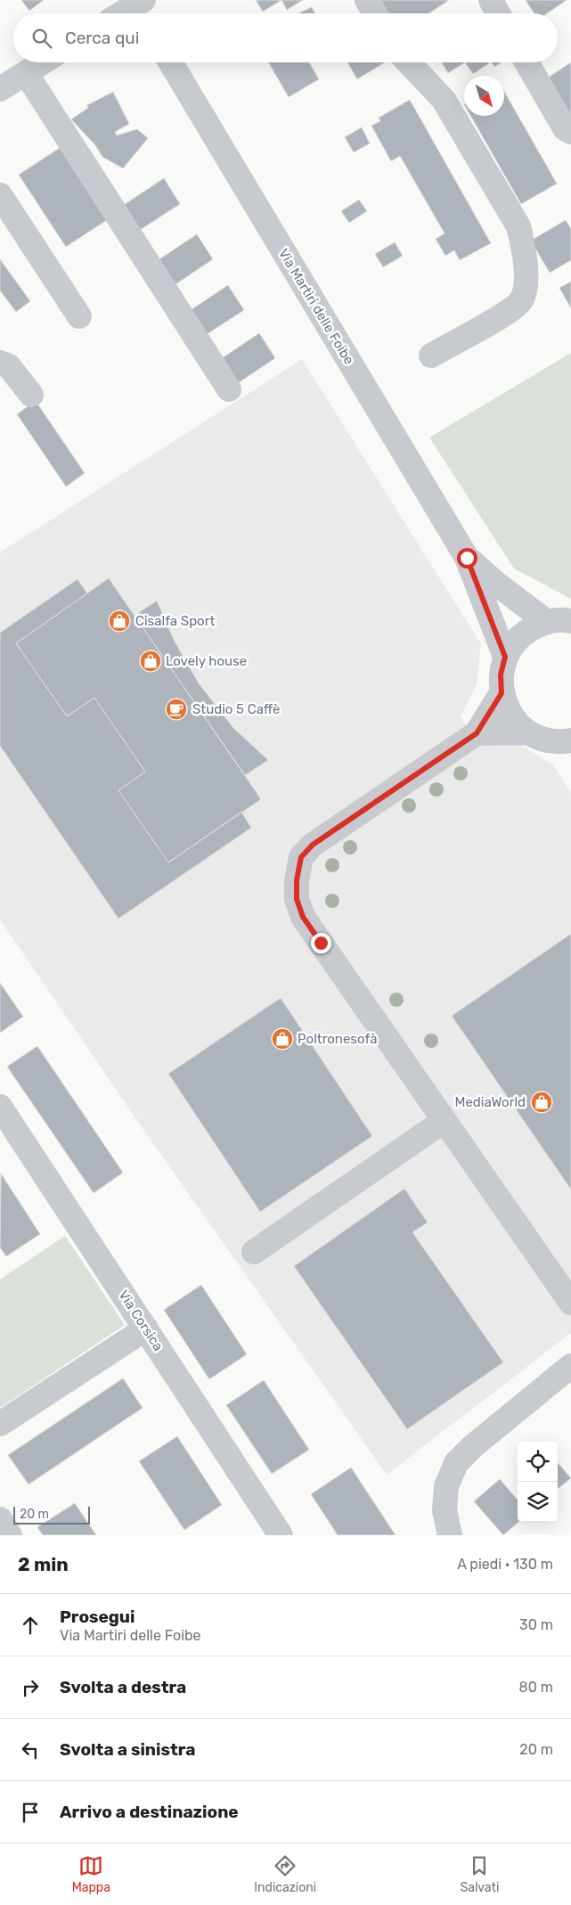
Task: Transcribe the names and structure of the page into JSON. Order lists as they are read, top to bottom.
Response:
{
  "streets": {
    "street": ["Via Martiri delle Foibe", "Via Corsica"]
  },
  "places": {
    "shop": [
      "Cisalfa Sport",
      "Lovely house",
      "Poltronesofà",
      "MediaWorld"
    ],
    "cafe": ["Studio 5 Caffè"]
  },
  "scale_bar": "20 m",
  "north": "bottom right",
  "page": {
    "search": "Cerca qui",
    "scale": "20 m",
    "heading": ["2 min", "A piedi · 130 m"],
    "list": [
      ["Prosegui", "Via Martiri delle Foibe", "30 m"],
      ["Svolta a destra", "80 m"],
      ["Svolta a sinistra", "20 m"],
      "Arrivo a destinazione"
    ],
    "nav": ["Mappa", "Indicazioni", "Salvati"]
  }
}
